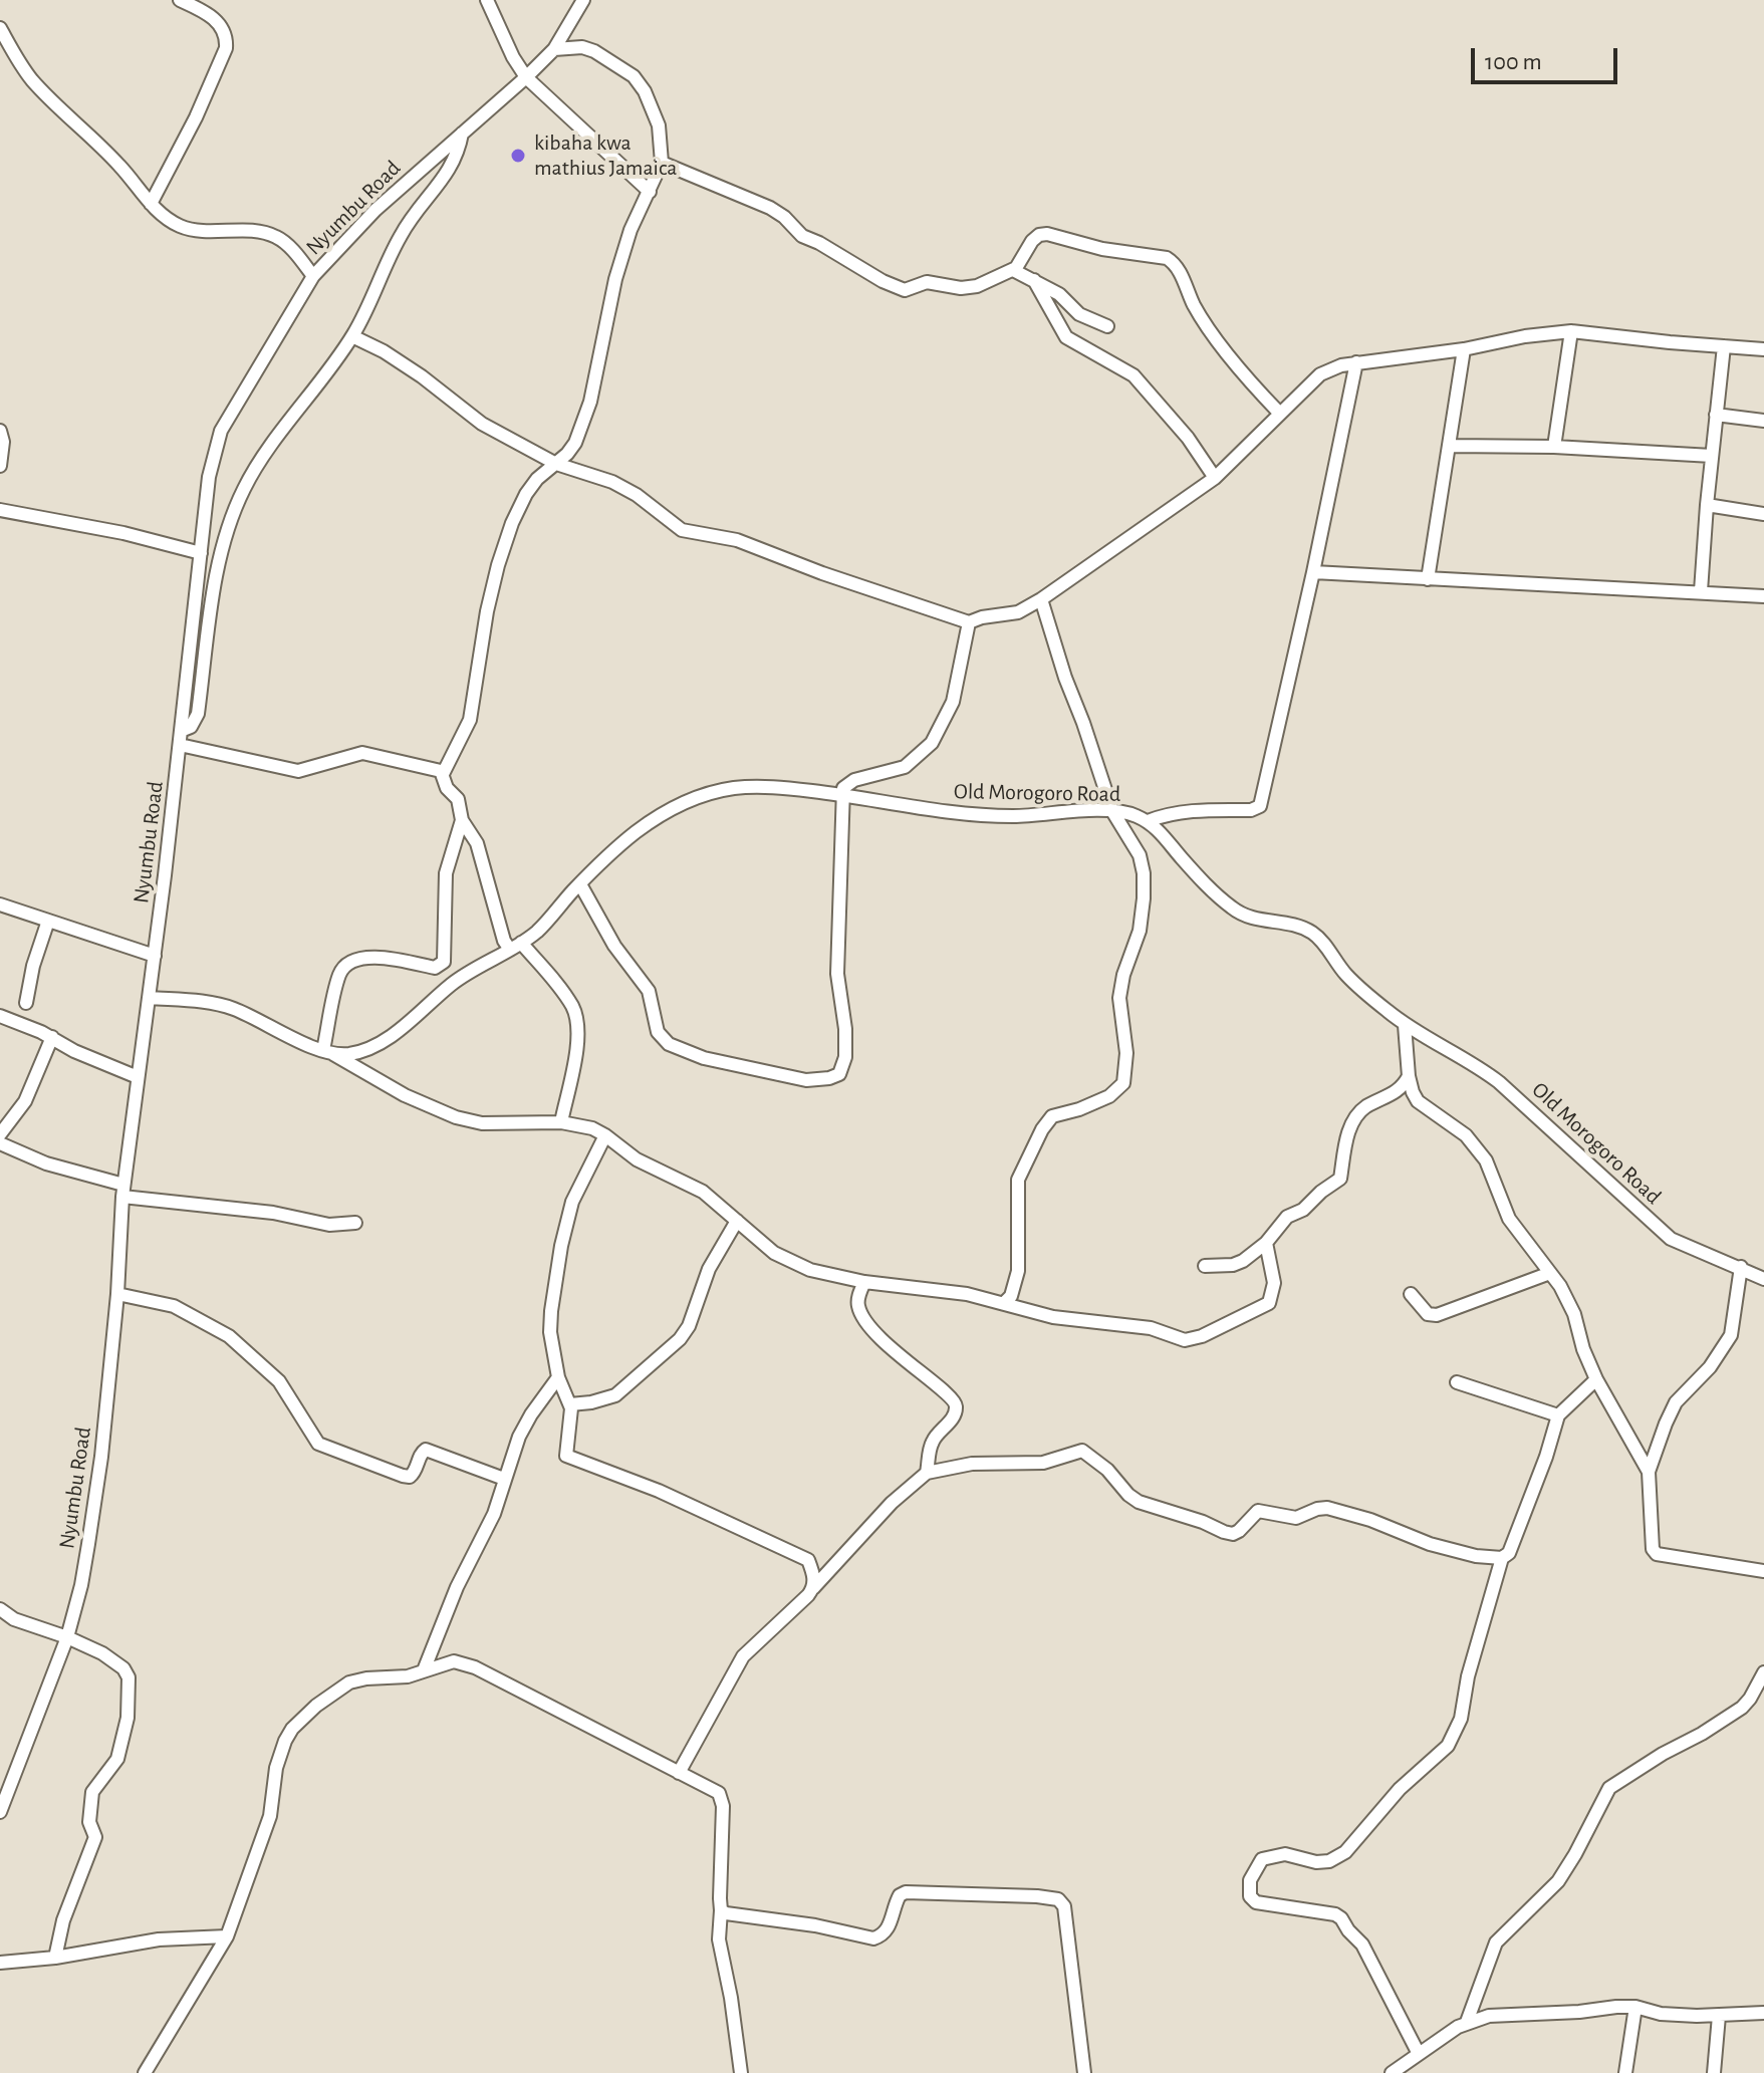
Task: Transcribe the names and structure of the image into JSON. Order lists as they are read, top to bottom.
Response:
{
  "streets": {
    "street": ["Nyumbu Road", "Old Morogoro Road"]
  },
  "places": ["kibaha kwa mathius Jamaica"],
  "scale_bar": "100 m"
}
